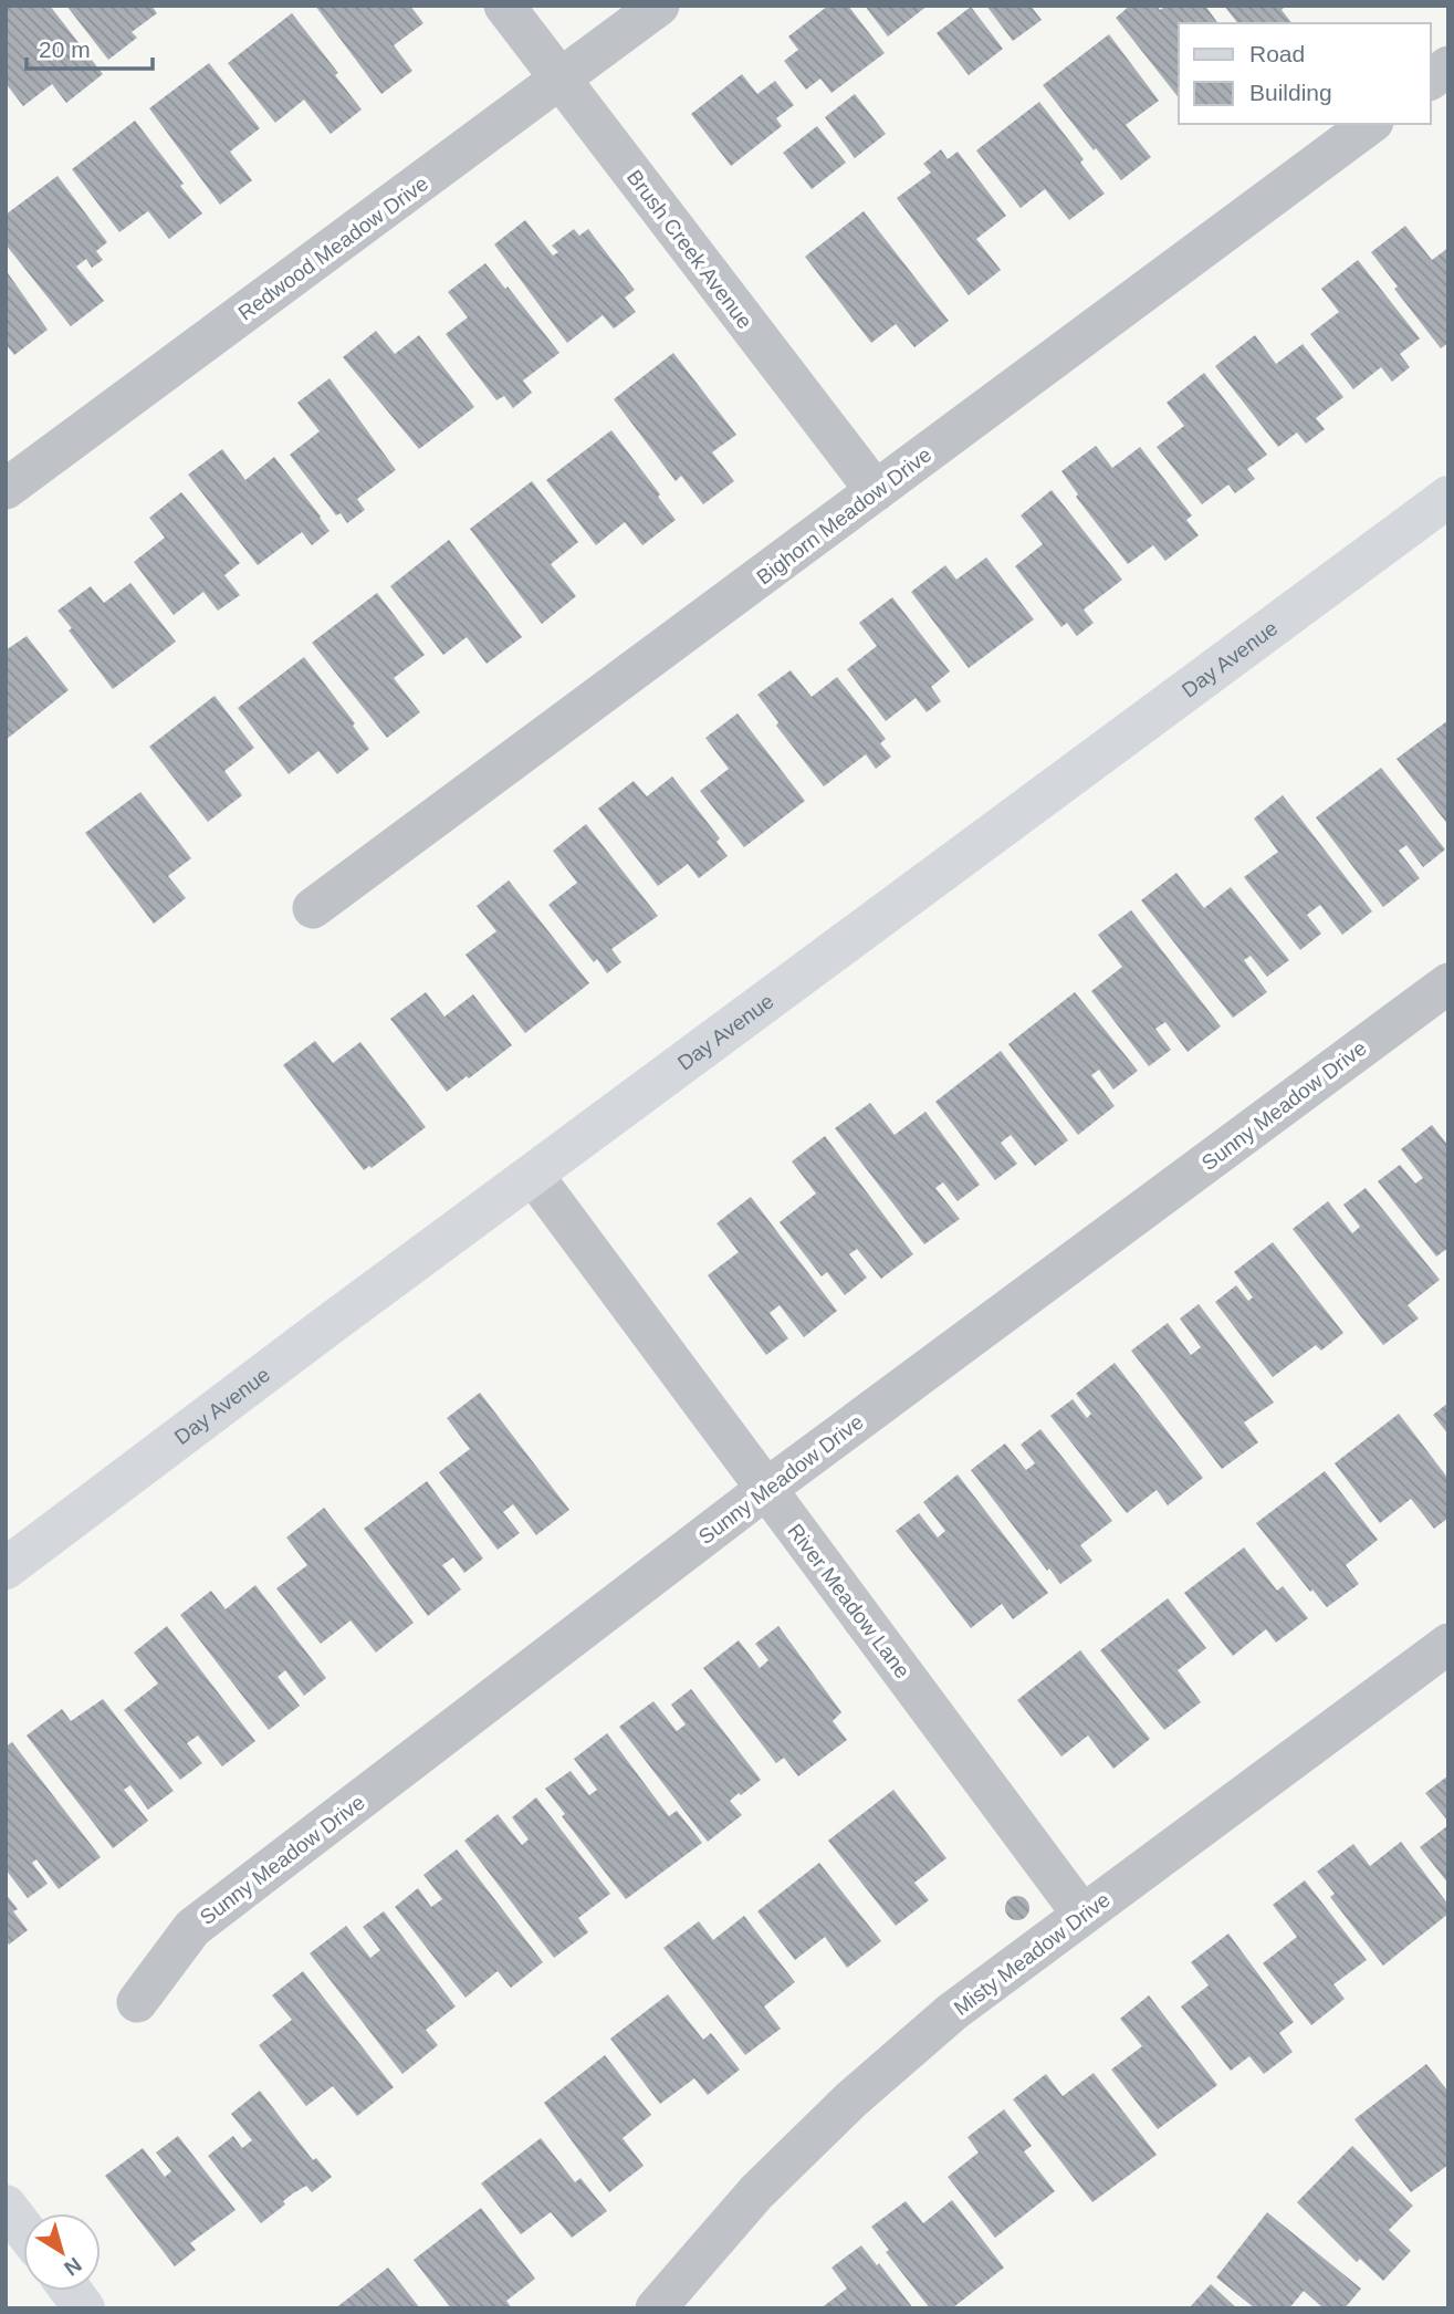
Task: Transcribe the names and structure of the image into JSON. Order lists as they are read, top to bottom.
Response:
{
  "streets": {
    "street": [
      "Redwood Meadow Drive",
      "Brush Creek Avenue",
      "Bighorn Meadow Drive",
      "Day Avenue",
      "Sunny Meadow Drive",
      "River Meadow Lane",
      "Misty Meadow Drive"
    ]
  },
  "crossings": [
    ["Redwood Meadow Drive", "Brush Creek Avenue"],
    ["Brush Creek Avenue", "Bighorn Meadow Drive"],
    ["Day Avenue", "River Meadow Lane"],
    ["Sunny Meadow Drive", "River Meadow Lane"],
    ["River Meadow Lane", "Misty Meadow Drive"]
  ],
  "legend": ["Road", "Building"],
  "scale_bar": "20 m",
  "north": "bottom right"
}
